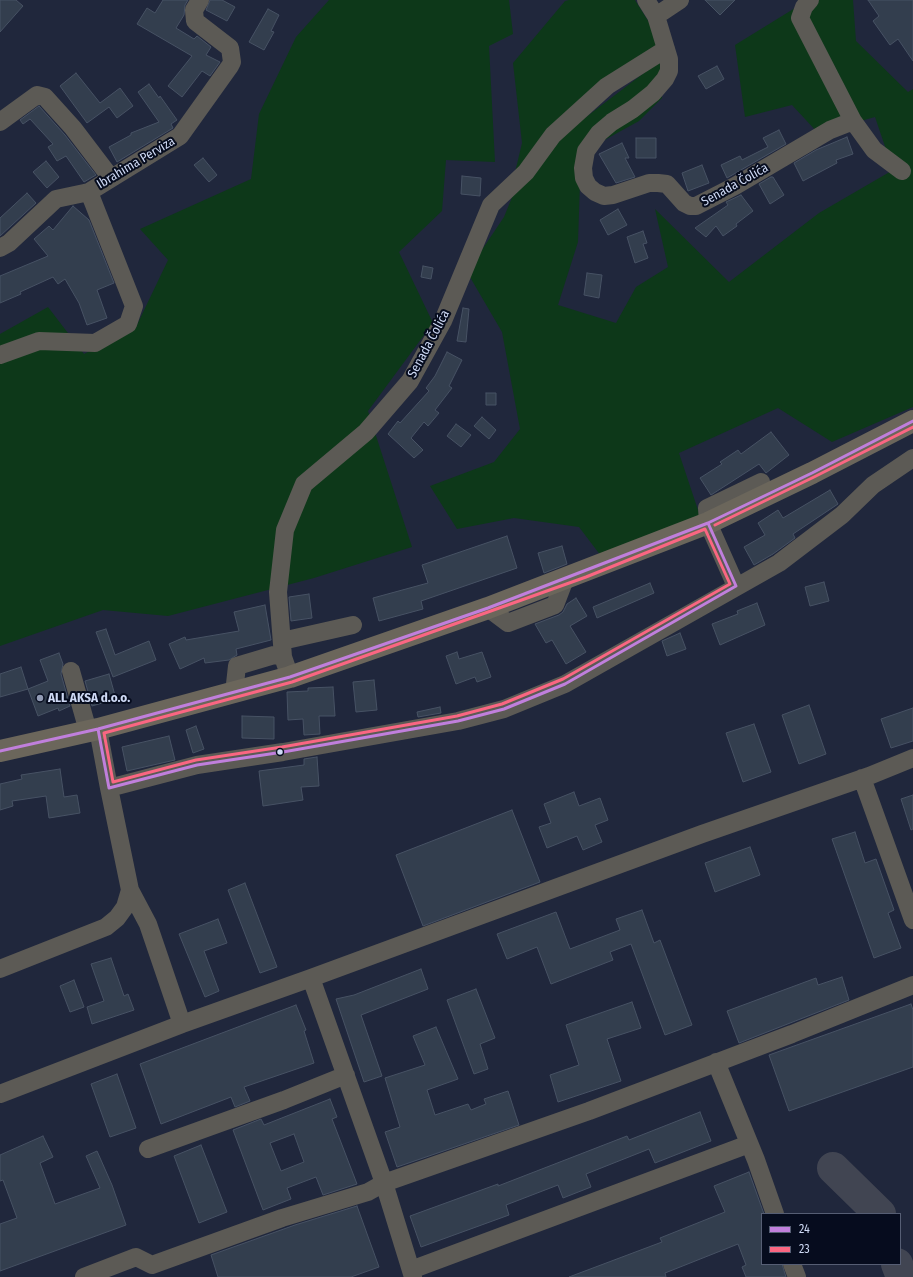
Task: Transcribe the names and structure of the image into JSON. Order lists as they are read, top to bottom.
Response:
{
  "streets": {
    "street": ["Ibrahima Perviza", "Senada Čolića"]
  },
  "places": ["ALL AKSA d.o.o."],
  "lines": ["transit line 24", "transit line 23"],
  "legend": ["24", "23"]
}
